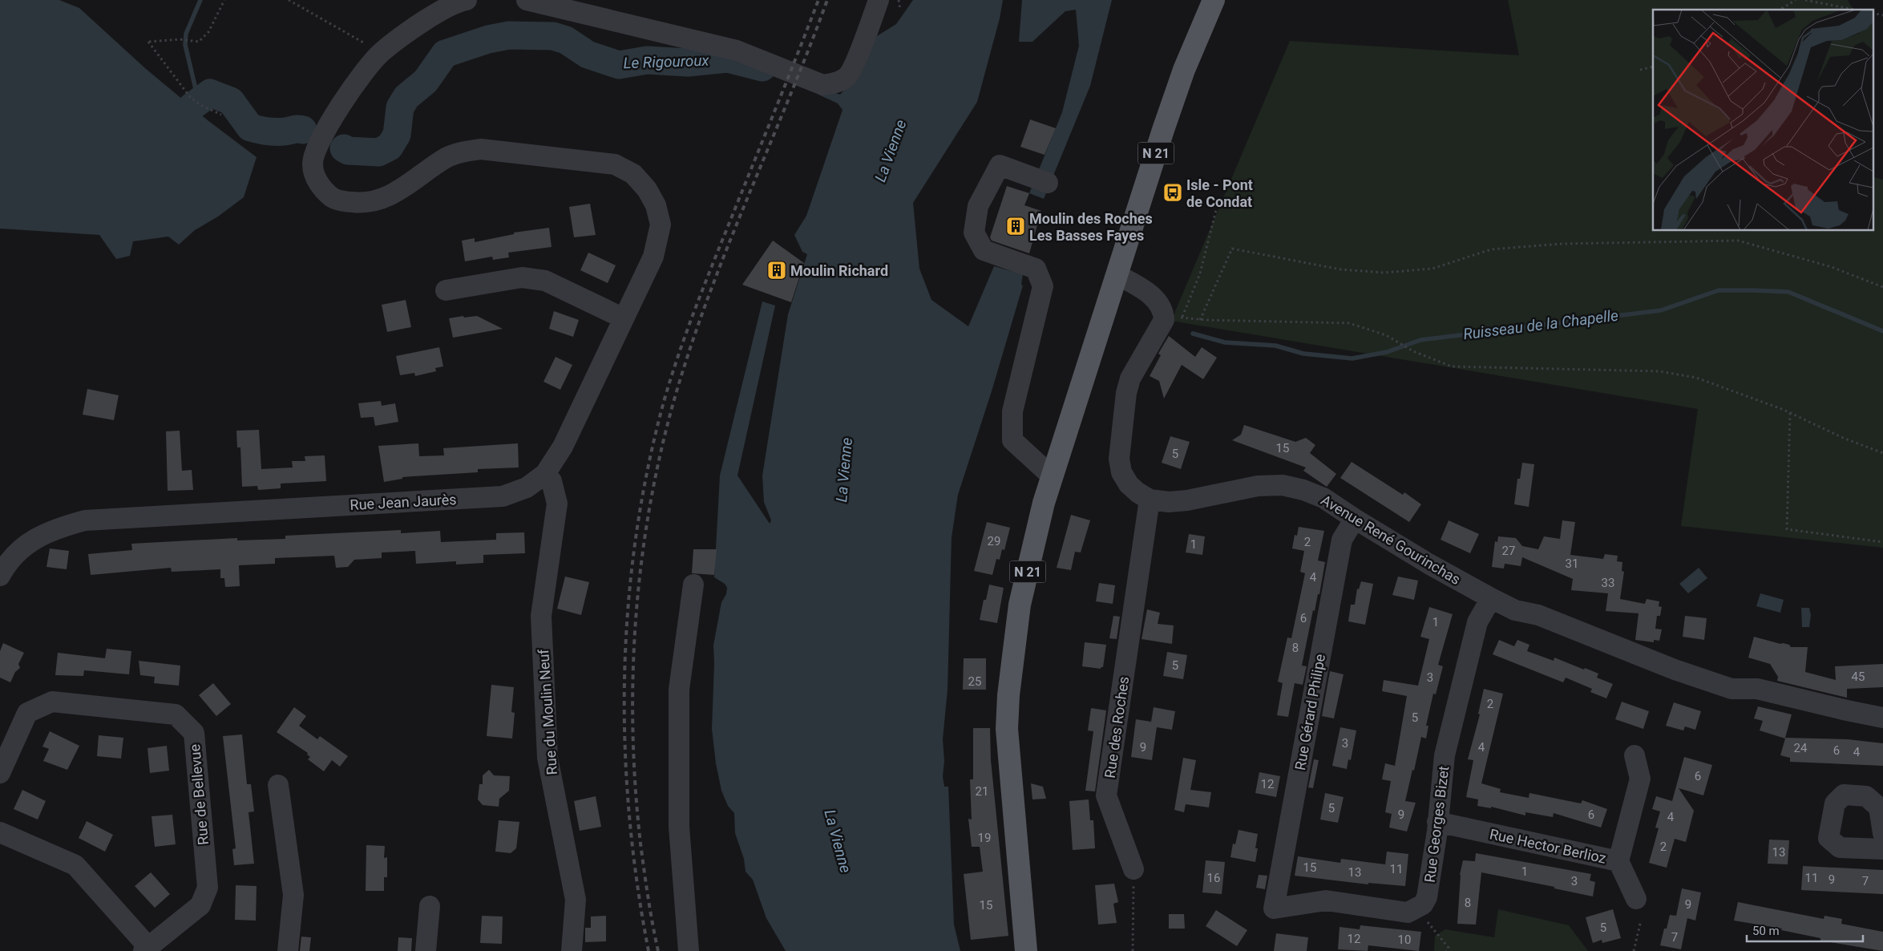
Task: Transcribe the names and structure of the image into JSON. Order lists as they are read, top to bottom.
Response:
{
  "streets": {
    "main road": ["N 21"],
    "street": [
      "Rue Jean Jaurès",
      "Avenue René Gourinchas",
      "Rue du Moulin Neuf",
      "Rue Gérard Philipe",
      "Rue des Roches",
      "Rue de Bellevue",
      "Rue Georges Bizet",
      "Rue Hector Berlioz"
    ]
  },
  "crossings": [
    ["Rue Jean Jaurès", "Rue du Moulin Neuf"],
    ["Avenue René Gourinchas", "Rue Gérard Philipe"],
    ["Avenue René Gourinchas", "Rue des Roches"],
    ["Avenue René Gourinchas", "Rue Georges Bizet"],
    ["Rue Gérard Philipe", "Rue Georges Bizet"],
    ["Rue Georges Bizet", "Rue Hector Berlioz"]
  ],
  "water": ["Le Rigouroux", "La Vienne", "Ruisseau de la Chapelle"],
  "places": {
    "bus stop": ["Isle - Pont de Condat"],
    "building": ["Moulin des Roches Les Basses Fayes", "Moulin Richard"]
  },
  "house_numbers": [
    "15",
    "5",
    "29",
    "2",
    "1",
    "27",
    "31",
    "4",
    "33",
    "6",
    "1",
    "8",
    "5",
    "45",
    "3",
    "25",
    "2",
    "5",
    "3",
    "9",
    "4",
    "24",
    "6",
    "4",
    "6",
    "12",
    "21",
    "5",
    "9",
    "6",
    "4",
    "19",
    "2",
    "13",
    "15",
    "11",
    "1",
    "13",
    "16",
    "11",
    "9",
    "3",
    "7",
    "8",
    "9",
    "15",
    "5",
    "7",
    "12",
    "10"
  ],
  "scale_bar": "50 m"
}
